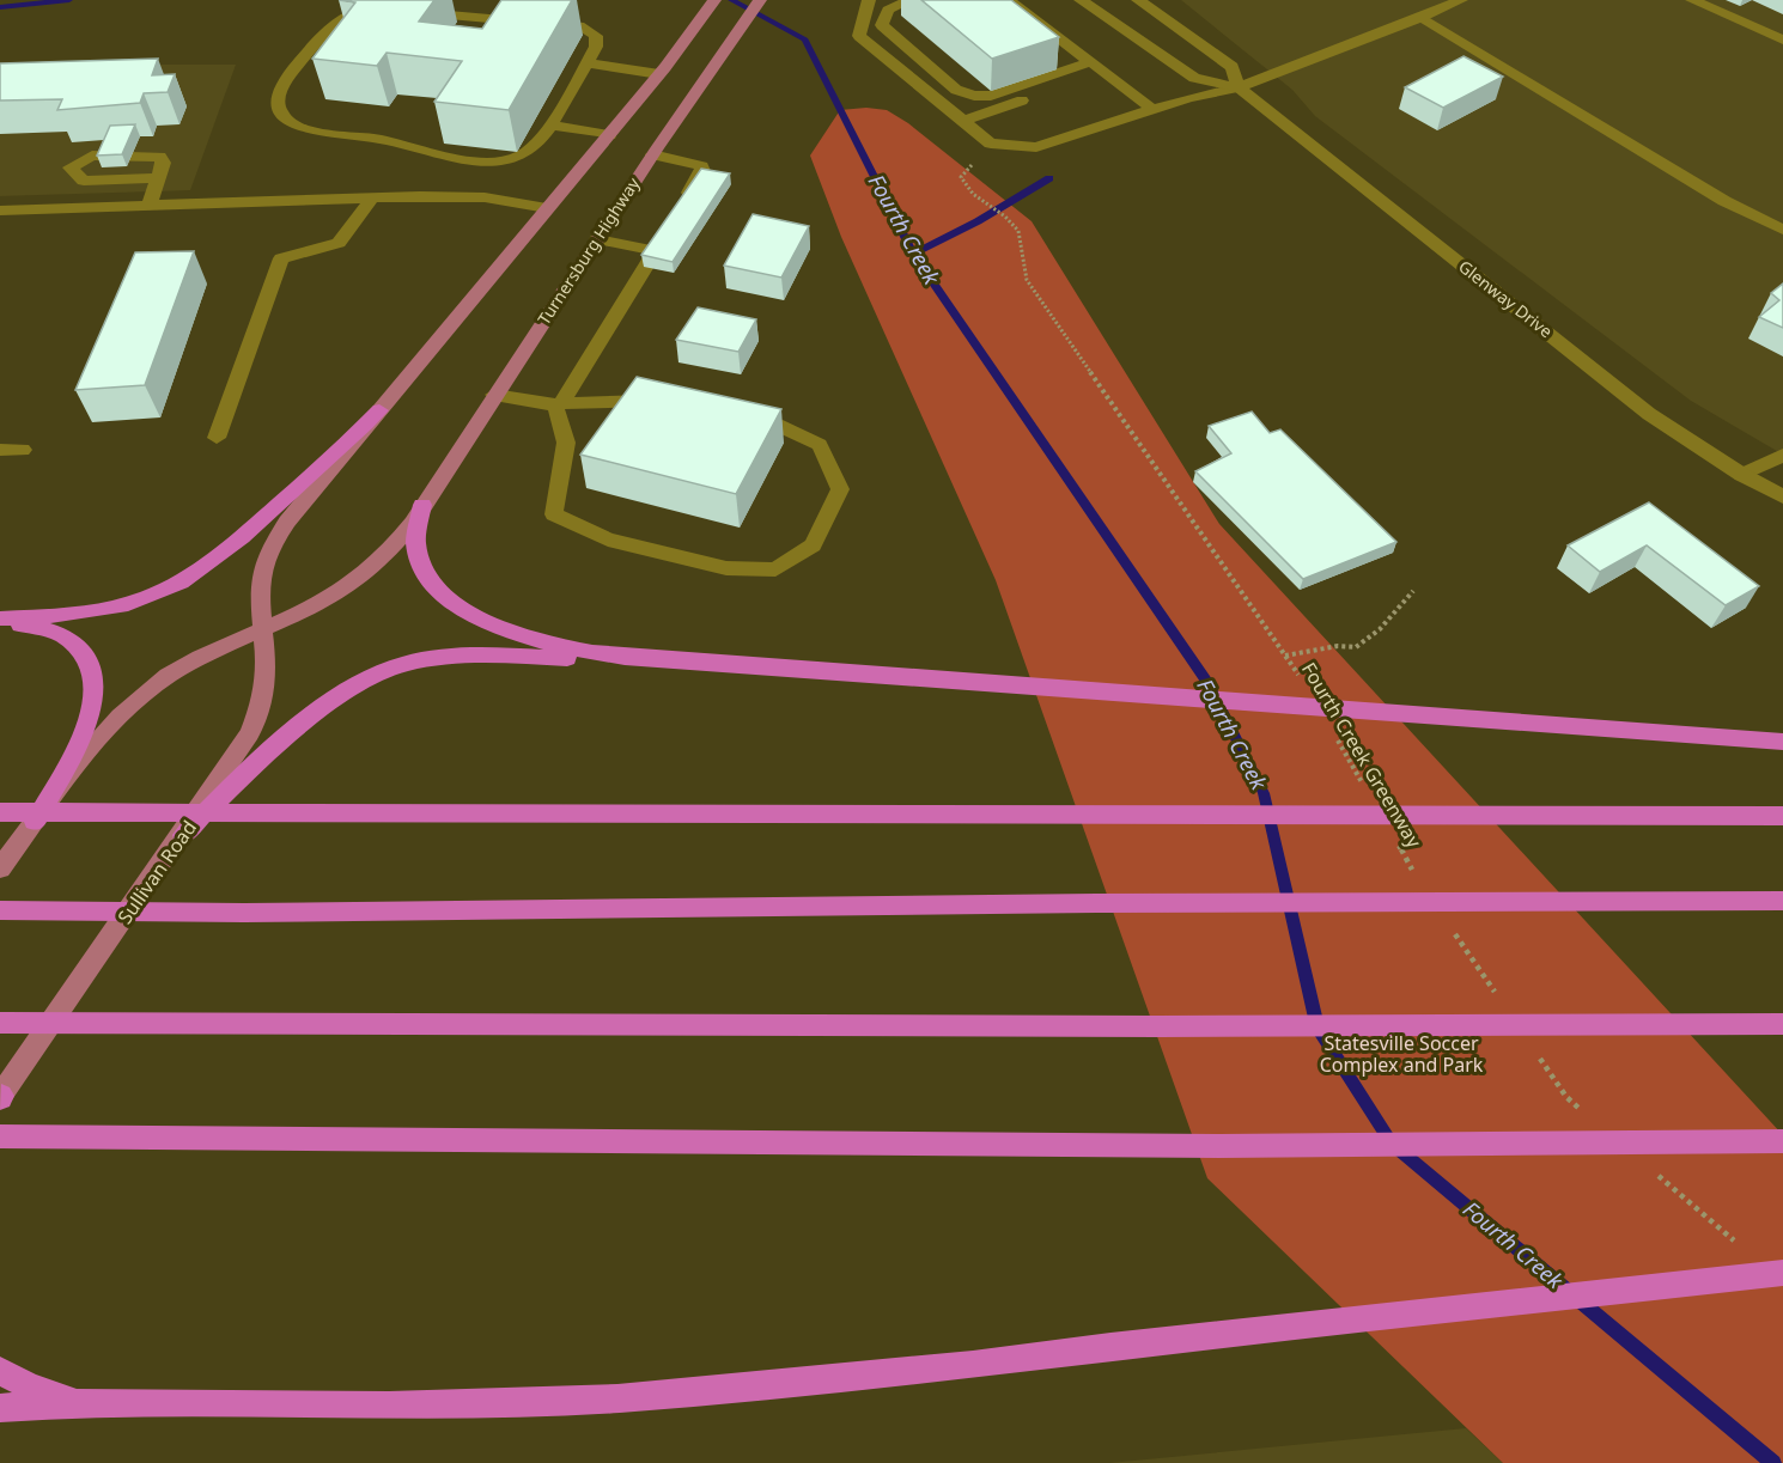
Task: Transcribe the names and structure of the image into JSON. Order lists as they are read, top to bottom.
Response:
{
  "streets": {
    "main road": ["Turnersburg Highway", "Sullivan Road"],
    "street": ["Glenway Drive"],
    "path": ["Fourth Creek Greenway"]
  },
  "water": ["Fourth Creek"],
  "parks": ["Statesville Soccer Complex and Park"]
}
